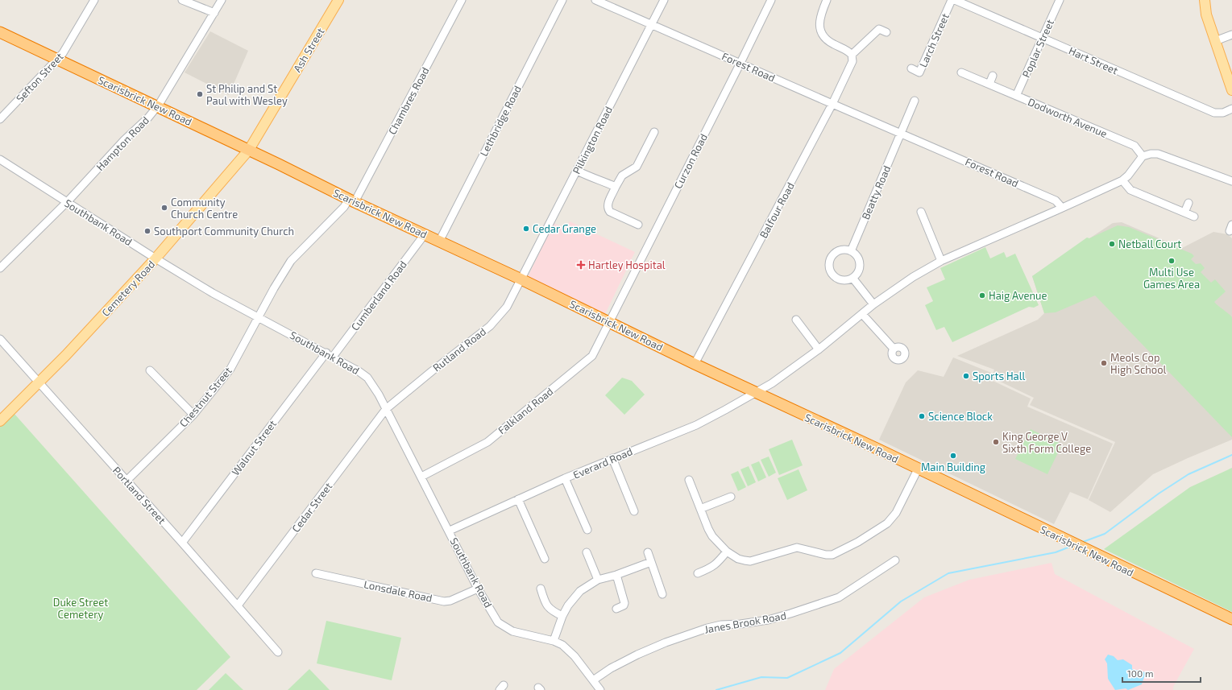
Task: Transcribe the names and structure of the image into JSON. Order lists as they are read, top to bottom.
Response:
{
  "streets": {
    "highway": ["Scarisbrick New Road"],
    "main road": ["Ash Street", "Cemetery Road"],
    "street": [
      "Larch Street",
      "Poplar Street",
      "Hart Street",
      "Forest Road",
      "Sefton Street",
      "Chambres Road",
      "Dodworth Avenue",
      "Lethbridge Road",
      "Pilkington Road",
      "Hampton Road",
      "Curzon Road",
      "Beatty Road",
      "Balfour Road",
      "Southbank Road",
      "Cumberland Road",
      "Rutland Road",
      "Chestnut Street",
      "Falkland Road",
      "Walnut Street",
      "Everard Road",
      "Portland Street",
      "Cedar Street",
      "Lonsdale Road",
      "Janes Brook Road"
    ]
  },
  "crossings": [
    ["Poplar Street", "Hart Street"],
    ["Poplar Street", "Dodworth Avenue"],
    ["Ash Street", "Scarisbrick New Road"],
    ["Ash Street", "Cemetery Road"],
    ["Forest Road", "Pilkington Road"],
    ["Forest Road", "Curzon Road"],
    ["Forest Road", "Beatty Road"],
    ["Forest Road", "Balfour Road"],
    ["Sefton Street", "Scarisbrick New Road"],
    ["Scarisbrick New Road", "Chambres Road"],
    ["Scarisbrick New Road", "Lethbridge Road"],
    ["Scarisbrick New Road", "Pilkington Road"],
    ["Scarisbrick New Road", "Hampton Road"],
    ["Scarisbrick New Road", "Curzon Road"],
    ["Scarisbrick New Road", "Balfour Road"],
    ["Scarisbrick New Road", "Cemetery Road"],
    ["Scarisbrick New Road", "Cumberland Road"],
    ["Scarisbrick New Road", "Rutland Road"],
    ["Scarisbrick New Road", "Falkland Road"],
    ["Scarisbrick New Road", "Everard Road"],
    ["Chambres Road", "Southbank Road"],
    ["Chambres Road", "Chestnut Street"],
    ["Pilkington Road", "Rutland Road"],
    ["Hampton Road", "Southbank Road"],
    ["Curzon Road", "Falkland Road"],
    ["Southbank Road", "Cemetery Road"],
    ["Southbank Road", "Cumberland Road"],
    ["Southbank Road", "Rutland Road"],
    ["Southbank Road", "Chestnut Street"],
    ["Southbank Road", "Falkland Road"],
    ["Southbank Road", "Walnut Street"],
    ["Southbank Road", "Everard Road"],
    ["Southbank Road", "Cedar Street"],
    ["Southbank Road", "Lonsdale Road"],
    ["Southbank Road", "Janes Brook Road"],
    ["Cemetery Road", "Portland Street"],
    ["Cumberland Road", "Walnut Street"],
    ["Rutland Road", "Cedar Street"],
    ["Chestnut Street", "Portland Street"],
    ["Walnut Street", "Portland Street"],
    ["Portland Street", "Cedar Street"]
  ],
  "parks": ["Duke Street Cemetery"],
  "places": {
    "other": [
      "St Philip and St Paul with Wesley",
      "Community Church Centre",
      "Cedar Grange",
      "Southport Community Church",
      "Netball Court",
      "Multi Use Games Area",
      "Haig Avenue",
      "Meols Cop High School",
      "Sports Hall",
      "Science Block",
      "King George V Sixth Form College",
      "Main Building"
    ],
    "health": ["Hartley Hospital"]
  },
  "scale_bar": "100 m"
}
